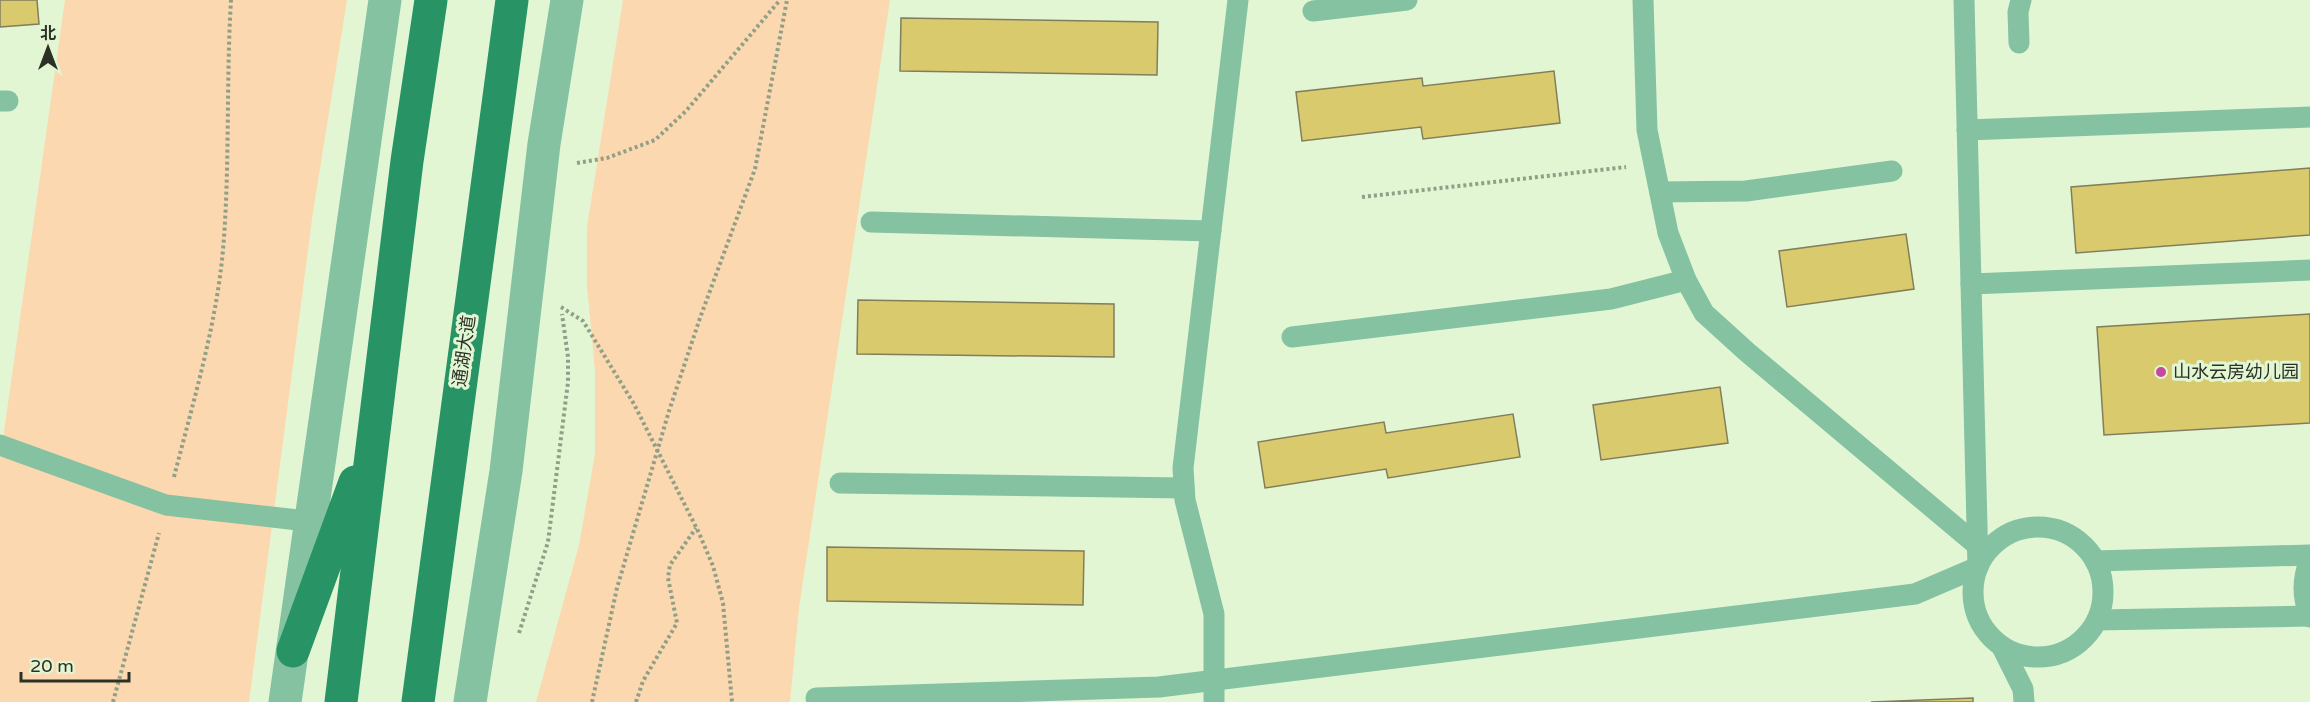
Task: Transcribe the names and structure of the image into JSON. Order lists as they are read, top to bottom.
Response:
{
  "streets": {
    "main road": ["通湖大道"]
  },
  "places": ["山水云房幼儿园"],
  "scale_bar": "20 m",
  "north": "top"
}
